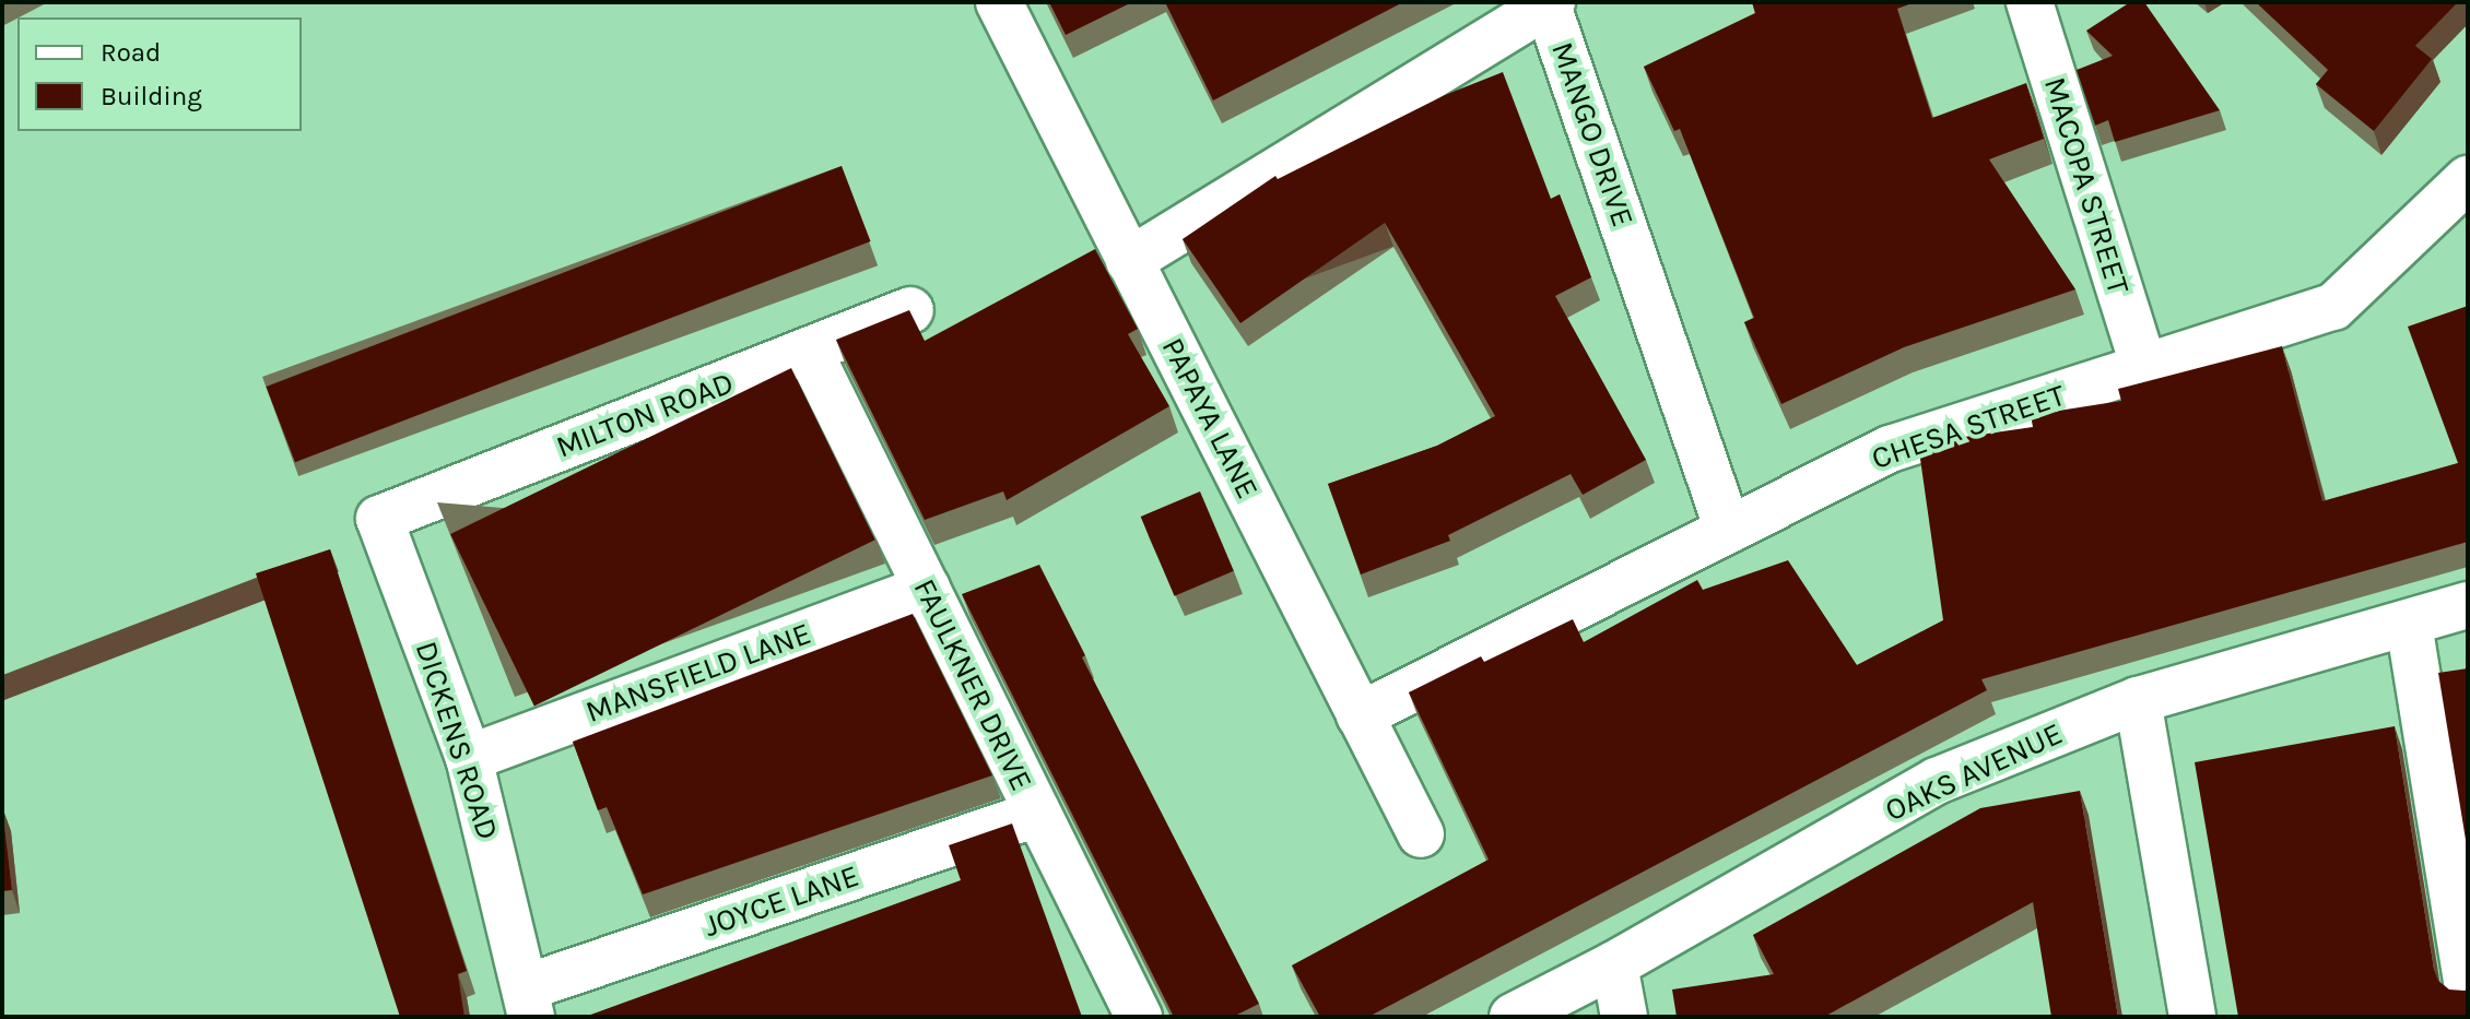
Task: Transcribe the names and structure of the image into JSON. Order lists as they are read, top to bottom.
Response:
{
  "streets": {
    "street": [
      "MANGO DRIVE",
      "MACOPA STREET",
      "MILTON ROAD",
      "PAPAYA LANE",
      "CHESA STREET",
      "MANSFIELD LANE",
      "FAULKNER DRIVE",
      "DICKENS ROAD",
      "OAKS AVENUE",
      "JOYCE LANE"
    ]
  },
  "crossings": [
    ["MANGO DRIVE", "PAPAYA LANE"],
    ["MANGO DRIVE", "CHESA STREET"],
    ["MACOPA STREET", "CHESA STREET"],
    ["MILTON ROAD", "FAULKNER DRIVE"],
    ["MILTON ROAD", "DICKENS ROAD"],
    ["PAPAYA LANE", "CHESA STREET"],
    ["MANSFIELD LANE", "FAULKNER DRIVE"],
    ["MANSFIELD LANE", "DICKENS ROAD"],
    ["FAULKNER DRIVE", "JOYCE LANE"],
    ["DICKENS ROAD", "JOYCE LANE"]
  ],
  "legend": ["Road", "Building"]
}
